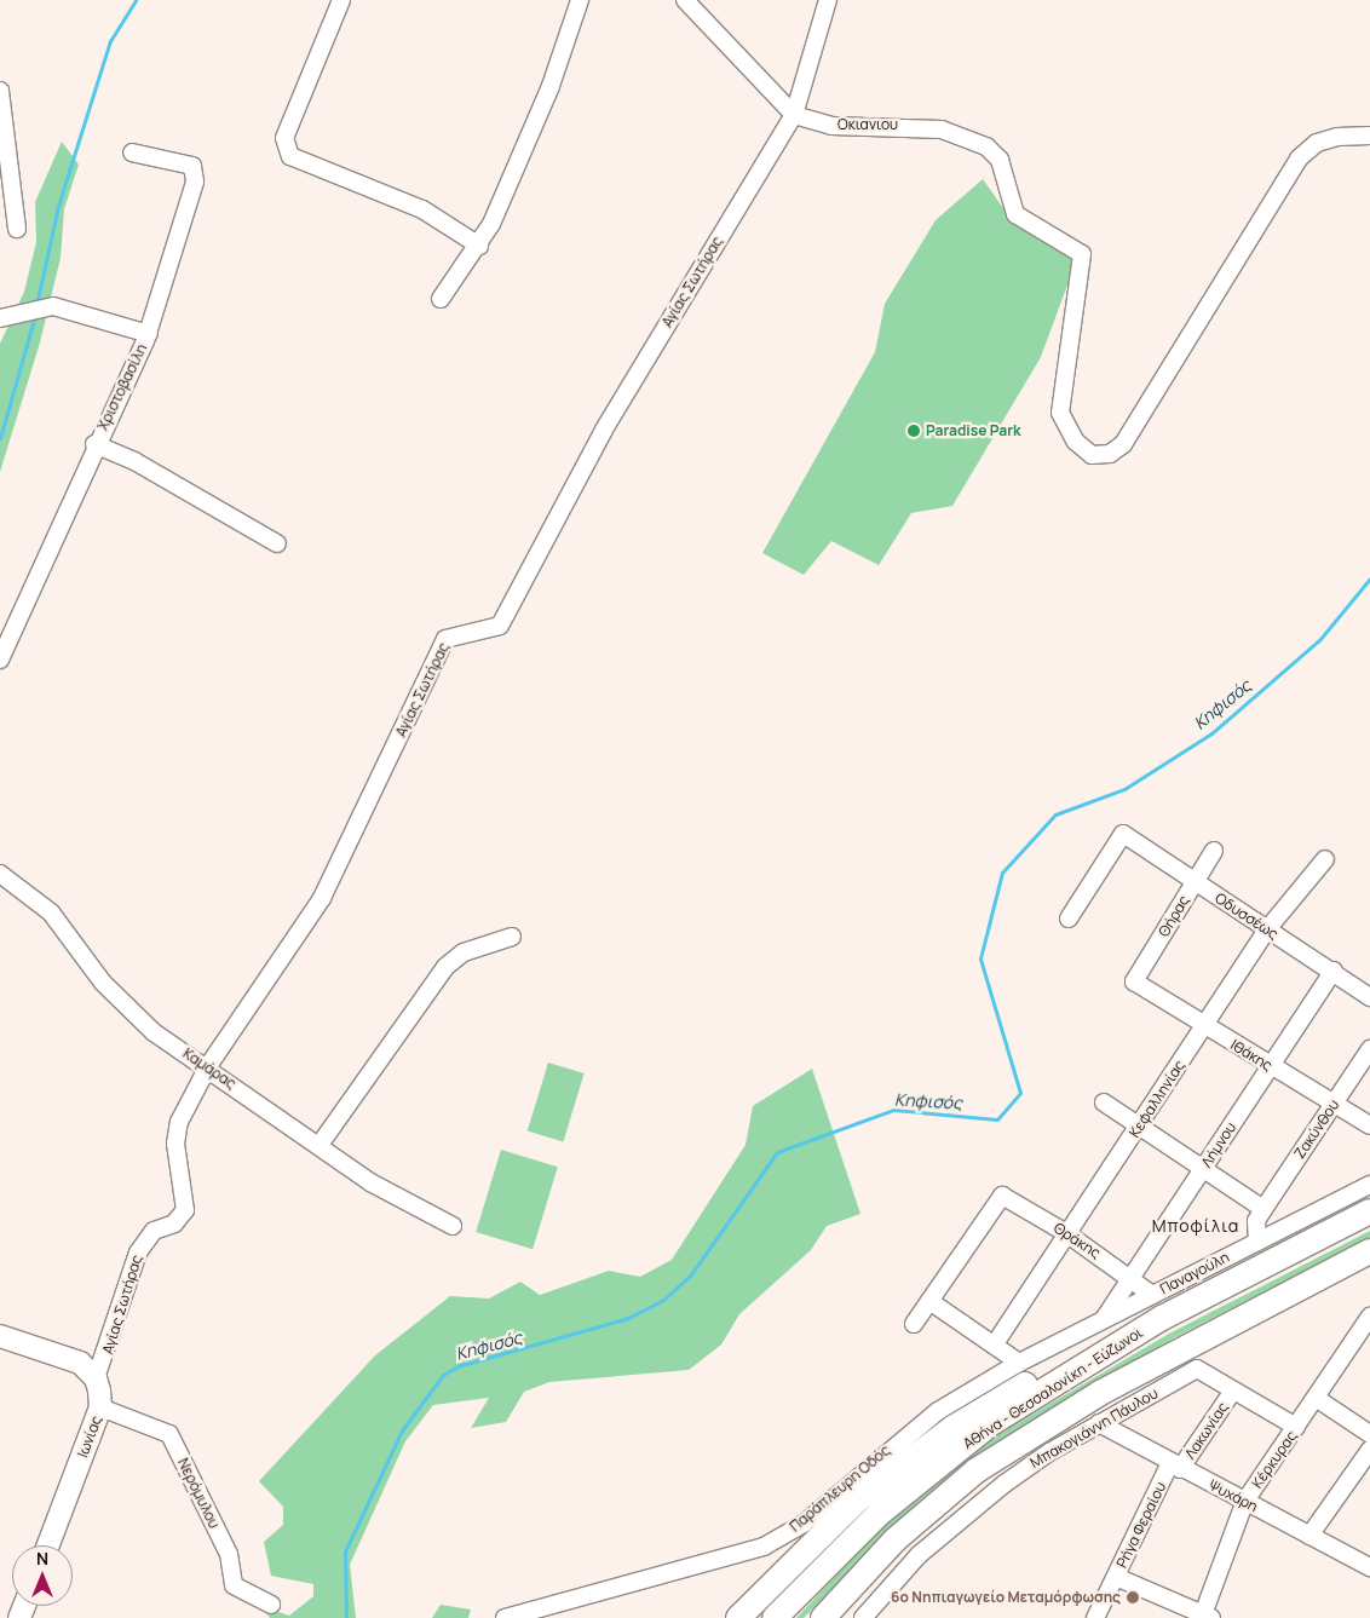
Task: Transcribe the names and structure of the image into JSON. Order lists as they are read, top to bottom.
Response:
{
  "streets": {
    "highway": ["Αθήνα - Θεσσαλονίκη - Εύζωνοι"],
    "main road": ["Ιωνίας"],
    "street": [
      "Οκιανιου",
      "Αγίας Σωτήρας",
      "Χριστοβασίλη",
      "Θήρας",
      "Οδυσσέως",
      "Ιθάκης",
      "Καμάρας",
      "Κεφαλληνίας",
      "Ζακύνθου",
      "Λήμνου",
      "Θράκης",
      "Παναγούλη",
      "Μπακογιάννη Πάυλου",
      "Λακωνίας",
      "Κέρκυρας",
      "Παράπλευρη Οδός",
      "Νερόμυλου",
      "Ψυχάρη",
      "Ρήγα Φεραίου"
    ]
  },
  "crossings": [
    ["Οκιανιου", "Αγίας Σωτήρας"],
    ["Αγίας Σωτήρας", "Καμάρας"],
    ["Αγίας Σωτήρας", "Ιωνίας"],
    ["Θήρας", "Οδυσσέως"],
    ["Θήρας", "Ιθάκης"],
    ["Οδυσσέως", "Κεφαλληνίας"],
    ["Οδυσσέως", "Λήμνου"],
    ["Ιθάκης", "Κεφαλληνίας"],
    ["Ιθάκης", "Ζακύνθου"],
    ["Ιθάκης", "Λήμνου"],
    ["Κεφαλληνίας", "Θράκης"],
    ["Λήμνου", "Θράκης"],
    ["Λήμνου", "Παναγούλη"],
    ["Θράκης", "Παναγούλη"],
    ["Παναγούλη", "Παράπλευρη Οδός"],
    ["Μπακογιάννη Πάυλου", "Λακωνίας"],
    ["Μπακογιάννη Πάυλου", "Ψυχάρη"],
    ["Λακωνίας", "Ψυχάρη"],
    ["Λακωνίας", "Ρήγα Φεραίου"],
    ["Ιωνίας", "Νερόμυλου"],
    ["Κέρκυρας", "Ψυχάρη"],
    ["Ψυχάρη", "Ρήγα Φεραίου"]
  ],
  "districts": ["Μποφίλια"],
  "water": ["Κηφισός"],
  "places": ["Paradise Park", "6ο Νηπιαγωγείο Μεταμόρφωσης"],
  "north": "top"
}
